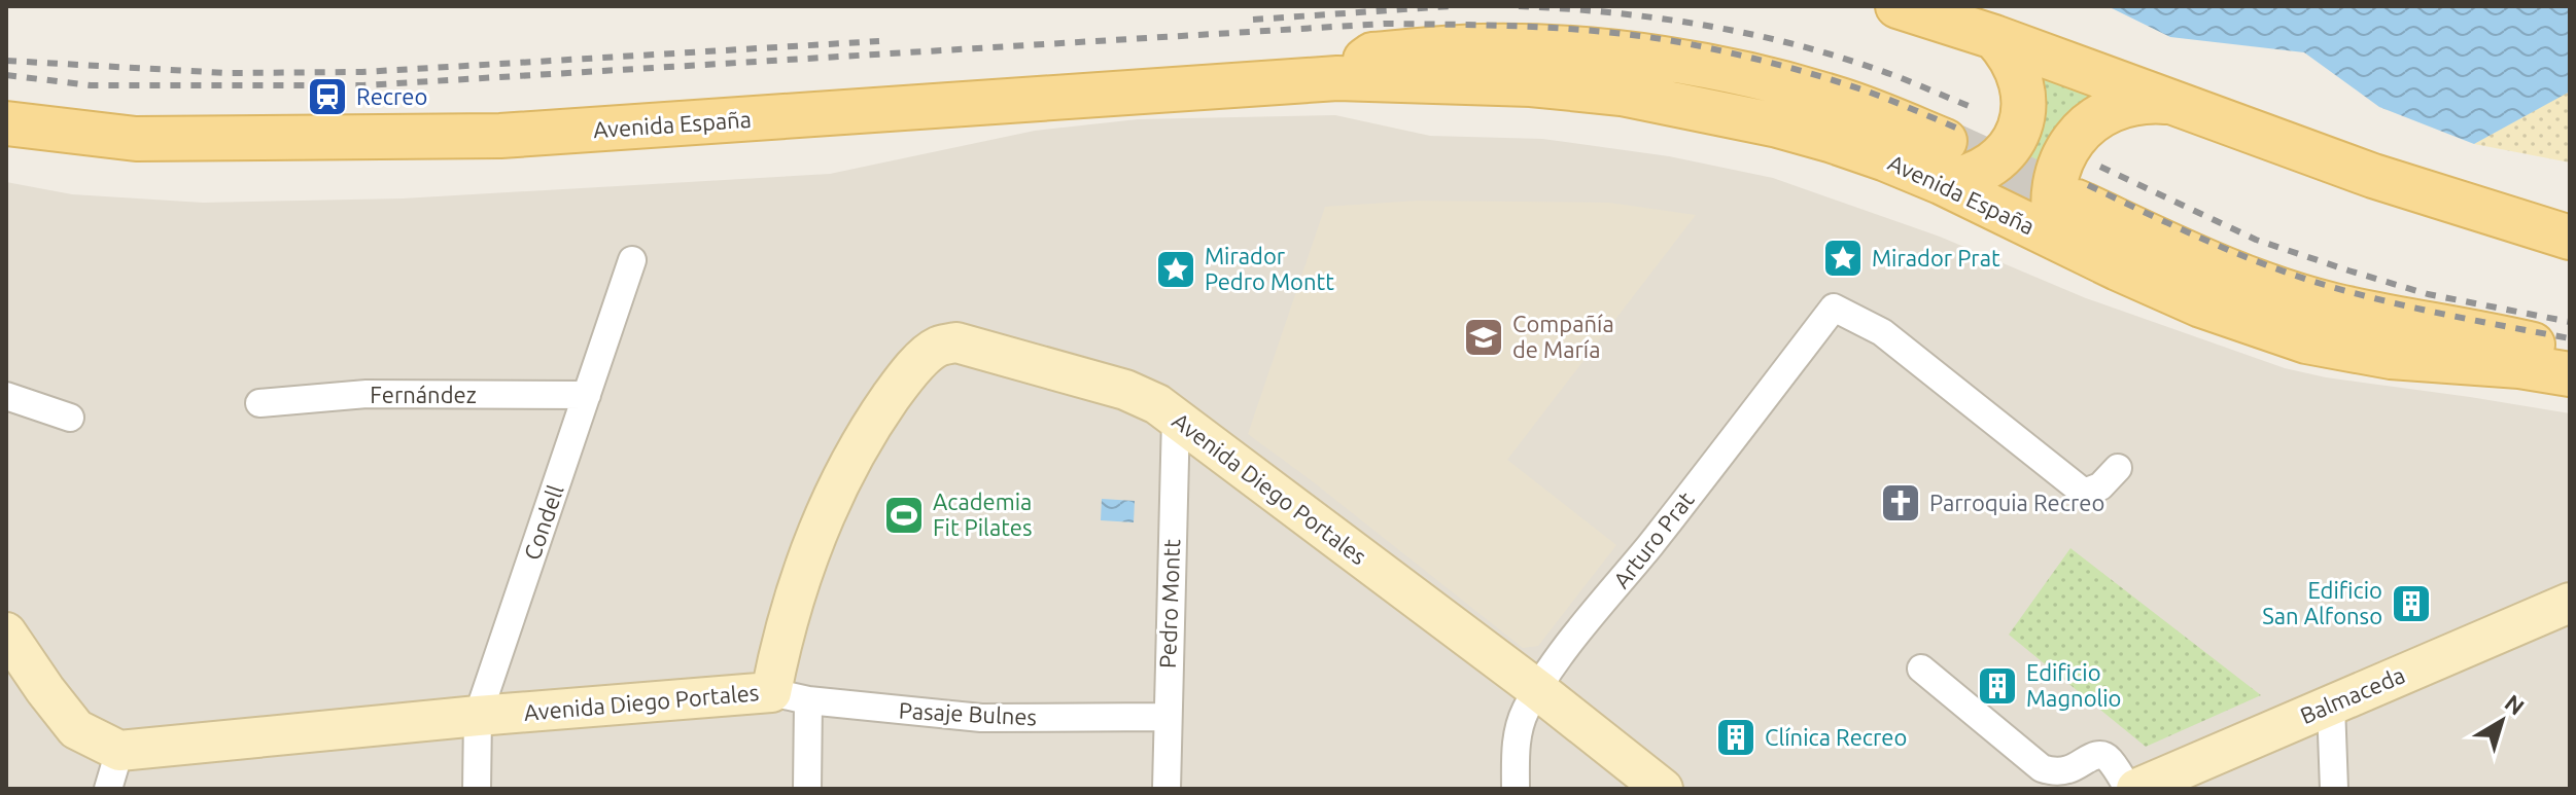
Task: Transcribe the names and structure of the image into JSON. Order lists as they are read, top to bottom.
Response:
{
  "streets": {
    "main road": ["Avenida España"],
    "street": [
      "Fernández",
      "Avenida Diego Portales",
      "Condell",
      "Arturo Prat",
      "Pedro Montt",
      "Balmaceda",
      "Pasaje Bulnes"
    ]
  },
  "crossings": [
    ["Fernández", "Condell"],
    ["Avenida Diego Portales", "Condell"],
    ["Avenida Diego Portales", "Arturo Prat"],
    ["Avenida Diego Portales", "Pedro Montt"],
    ["Avenida Diego Portales", "Pasaje Bulnes"],
    ["Pedro Montt", "Pasaje Bulnes"]
  ],
  "places": {
    "station": ["Recreo"],
    "place": ["Mirador Prat", "Mirador Pedro Montt"],
    "school or university": ["Compañía de María"],
    "church": ["Parroquia Recreo"],
    "sports": ["Academia Fit Pilates"],
    "building": ["Edificio San Alfonso", "Edificio Magnolio", "Clínica Recreo"]
  },
  "north": "top right"
}
